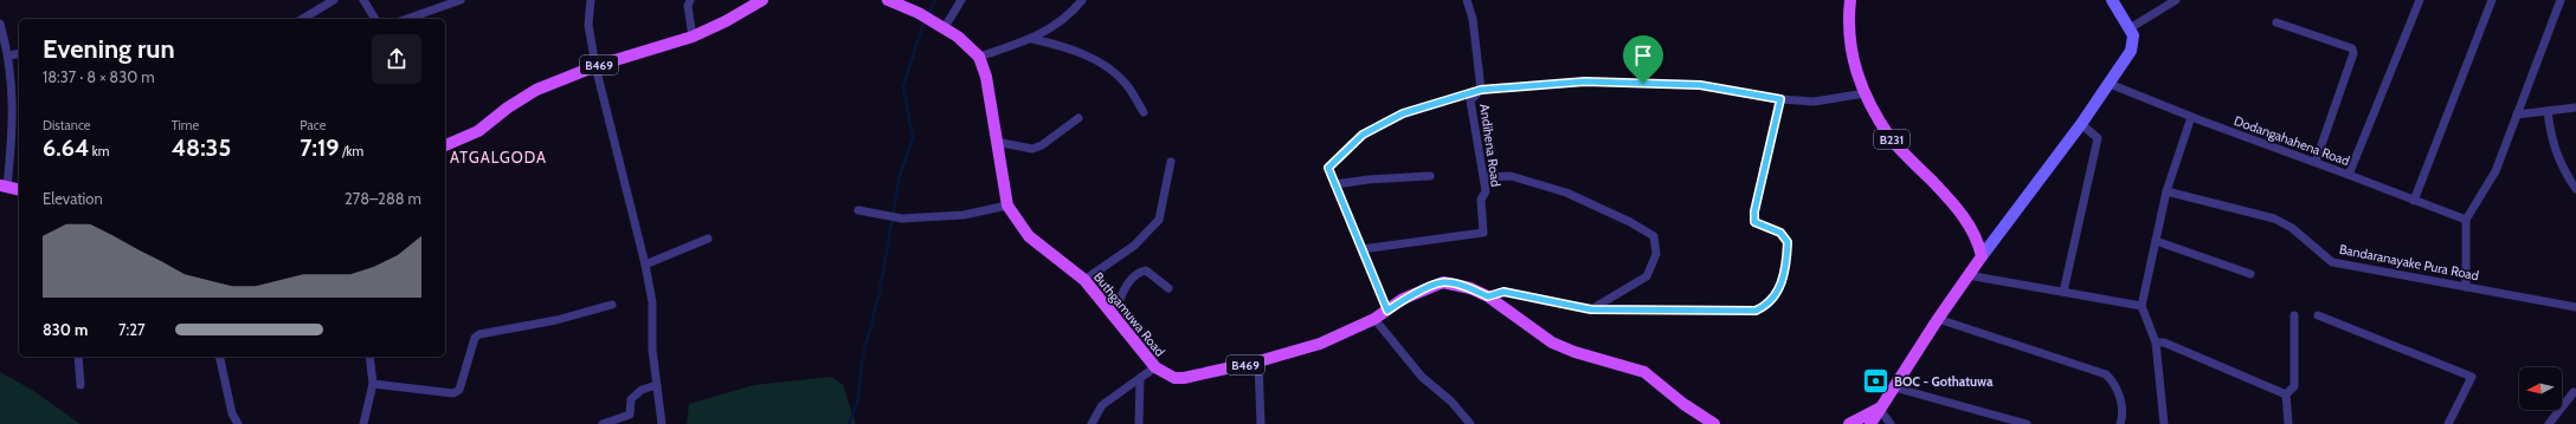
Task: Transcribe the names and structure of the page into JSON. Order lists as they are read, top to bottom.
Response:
{
  "streets": {
    "main road": ["B469", "B231", "Buthgamuwa Road"],
    "street": ["Dodangahahena Road", "Andihena Road", "Bandaranayake Pura Road"]
  },
  "districts": ["ATGALGODA"],
  "places": {
    "bank": ["BOC - Gothatuwa"]
  },
  "north": "left",
  "page": {
    "heading": ["Evening run", "18:37 · 8 × 830 m"],
    "stats": [
      ["Distance", "6.64 km"],
      ["Time", "48:35"],
      ["Pace", "7:19 /km"]
    ],
    "chart": ["Elevation", "278–288 m"],
    "list": [
      {
        "name": "830 m",
        "note": "7:27"
      }
    ]
  }
}
